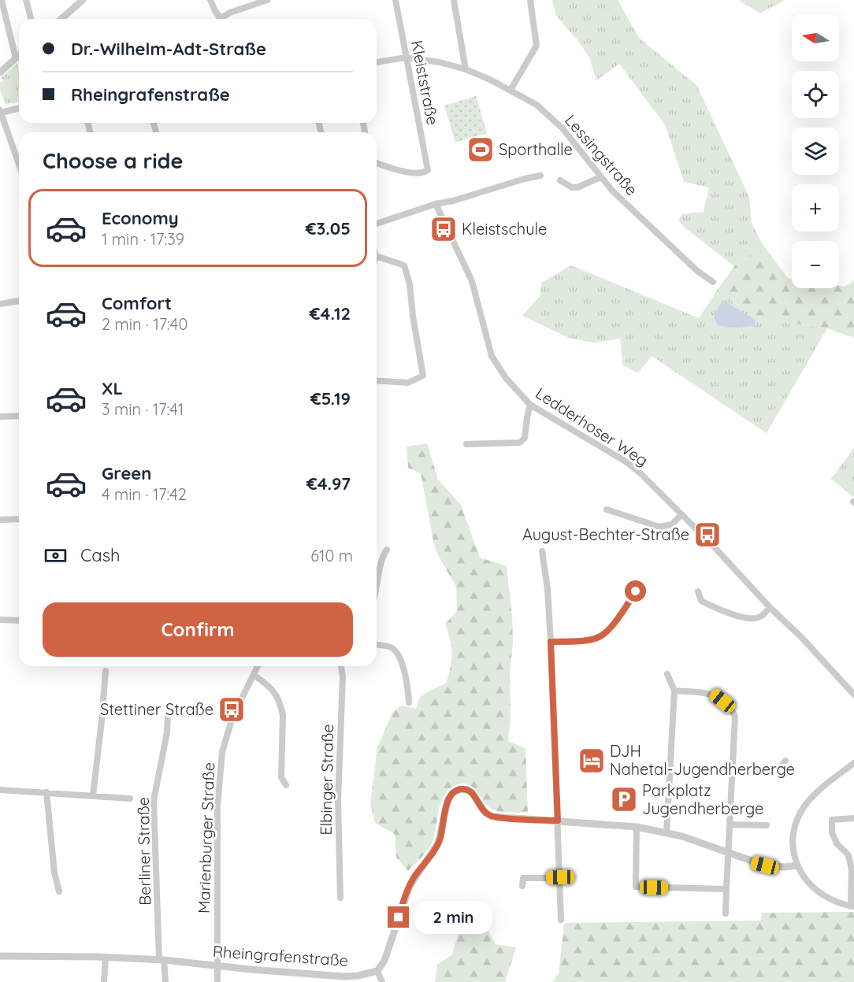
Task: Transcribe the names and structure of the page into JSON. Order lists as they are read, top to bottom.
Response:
{
  "streets": {
    "street": [
      "Kleiststraße",
      "Lessingstraße",
      "Ledderhoser Weg",
      "Elbinger Straße",
      "Marienburger Straße",
      "Berliner Straße",
      "Rheingrafenstraße"
    ]
  },
  "crossings": [
    ["Kleiststraße", "Lessingstraße"],
    ["Marienburger Straße", "Rheingrafenstraße"],
    ["Berliner Straße", "Rheingrafenstraße"]
  ],
  "places": {
    "sports": ["Sporthalle"],
    "bus stop": ["Kleistschule", "August-Bechter-Straße", "Stettiner Straße"],
    "hotel": ["DJH Nahetal-Jugendherberge"],
    "parking": ["Parkplatz Jugendherberge"]
  },
  "north": "left",
  "page": {
    "map_buttons": ["+", "−"],
    "banner": ["Dr.-Wilhelm-Adt-Straße", "Rheingrafenstraße"],
    "heading": "Choose a ride",
    "list": [
      {
        "name": "Economy",
        "note": "1 min · 17:39",
        "value": "€3.05"
      },
      {
        "name": "Comfort",
        "note": "2 min · 17:40",
        "value": "€4.12"
      },
      {
        "name": "XL",
        "note": "3 min · 17:41",
        "value": "€5.19"
      },
      {
        "name": "Green",
        "note": "4 min · 17:42",
        "value": "€4.97"
      }
    ],
    "pay": ["Cash", "610 m"],
    "buttons": "Confirm",
    "bubble": "2 min"
  }
}
